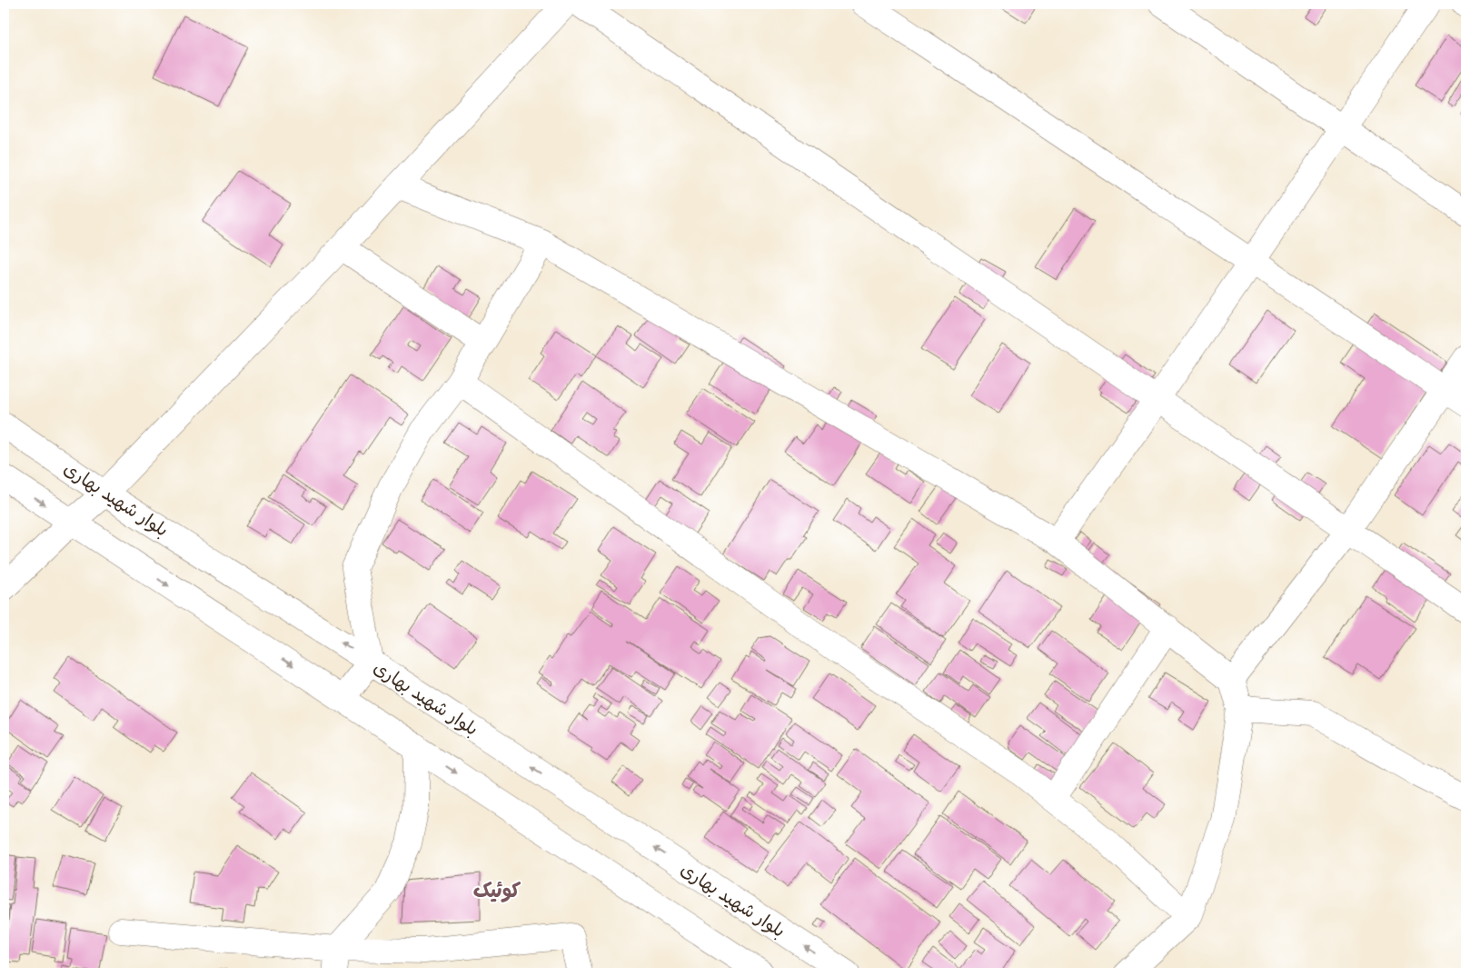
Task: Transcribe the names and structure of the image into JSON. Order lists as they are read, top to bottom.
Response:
{
  "streets": {
    "street": ["بلوار شهید بهاری"]
  },
  "districts": ["کوئیک"]
}
